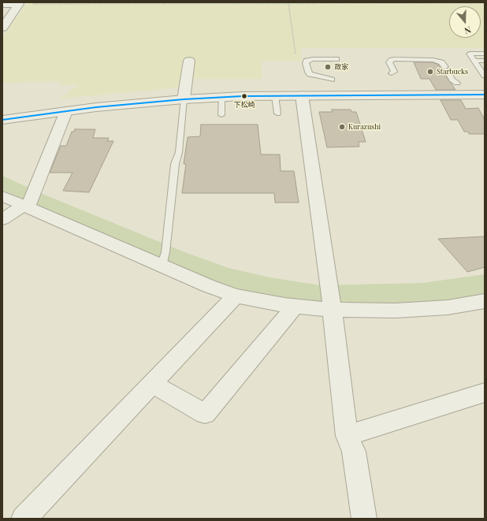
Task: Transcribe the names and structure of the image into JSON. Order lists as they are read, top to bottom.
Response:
{
  "places": [
    "政家",
    "Starbucks",
    "下松崎",
    "Kurazushi"
  ],
  "north": "bottom"
}
